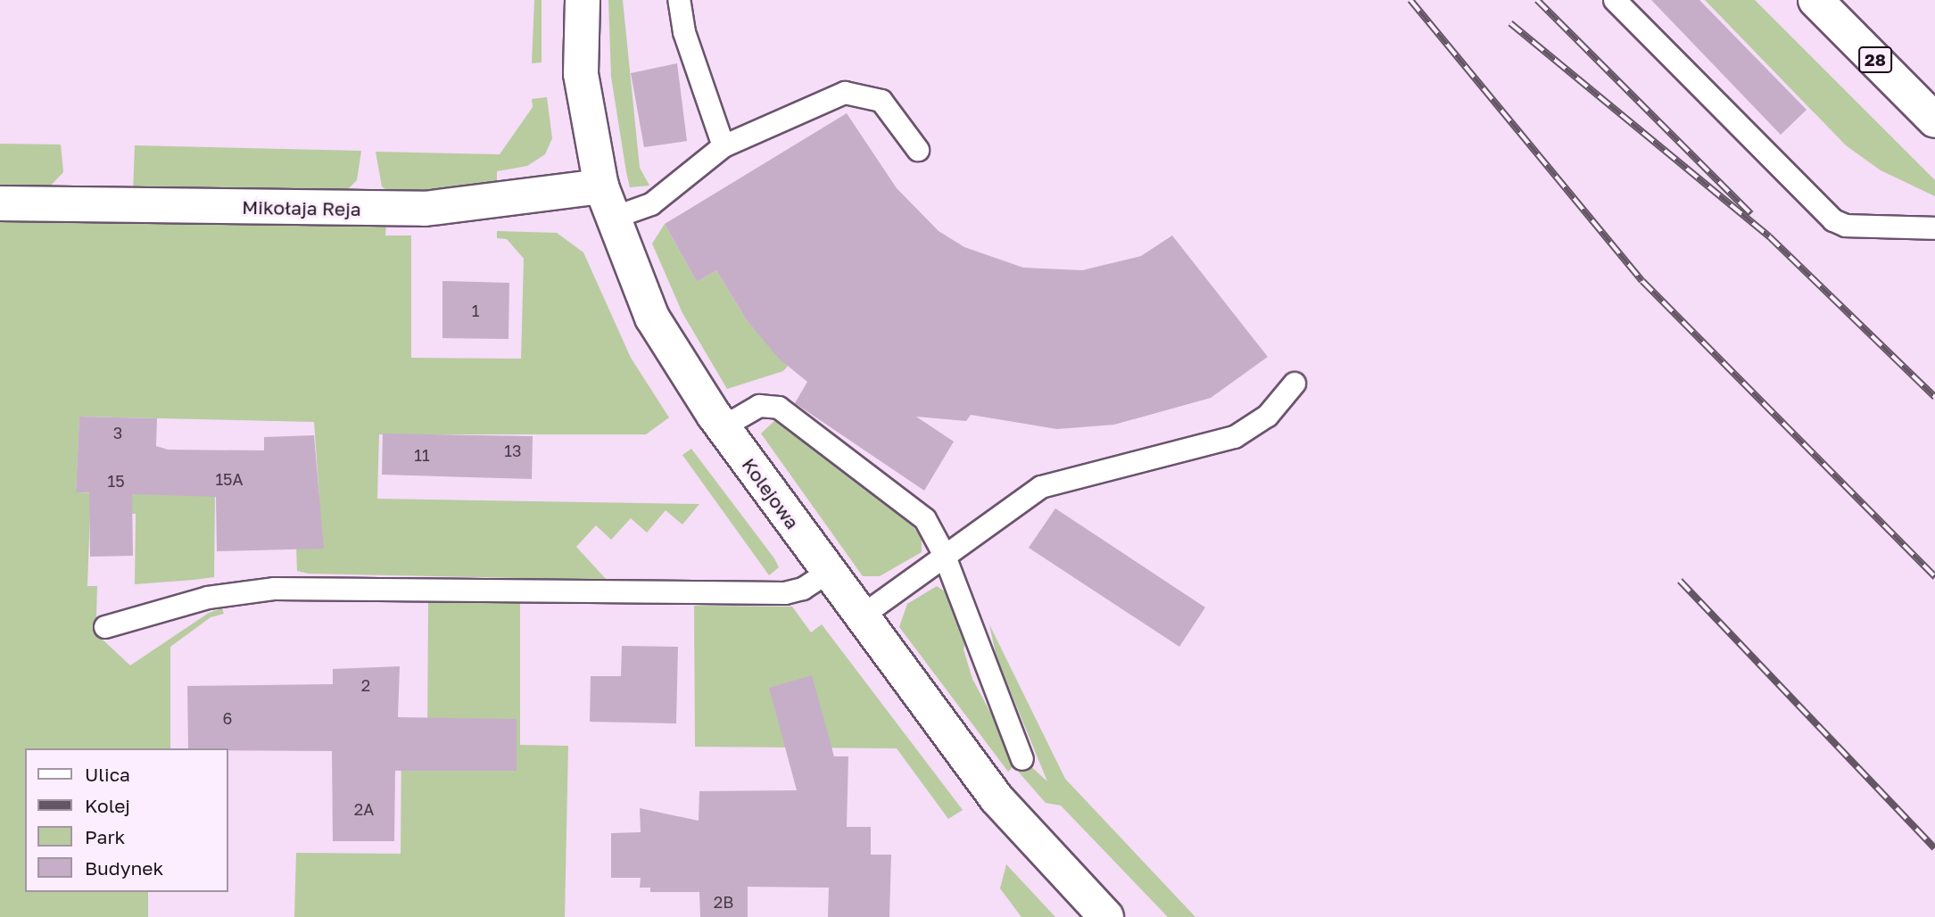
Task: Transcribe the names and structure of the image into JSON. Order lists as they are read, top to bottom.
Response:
{
  "streets": {
    "street": ["28", "Mikołaja Reja", "Kolejowa"]
  },
  "crossings": [
    ["Mikołaja Reja", "Kolejowa"]
  ],
  "house_numbers": [
    "1",
    "3",
    "13",
    "11",
    "15A",
    "15",
    "2",
    "6",
    "2A",
    "2B"
  ],
  "legend": [
    "Ulica",
    "Kolej",
    "Park",
    "Budynek"
  ]
}
